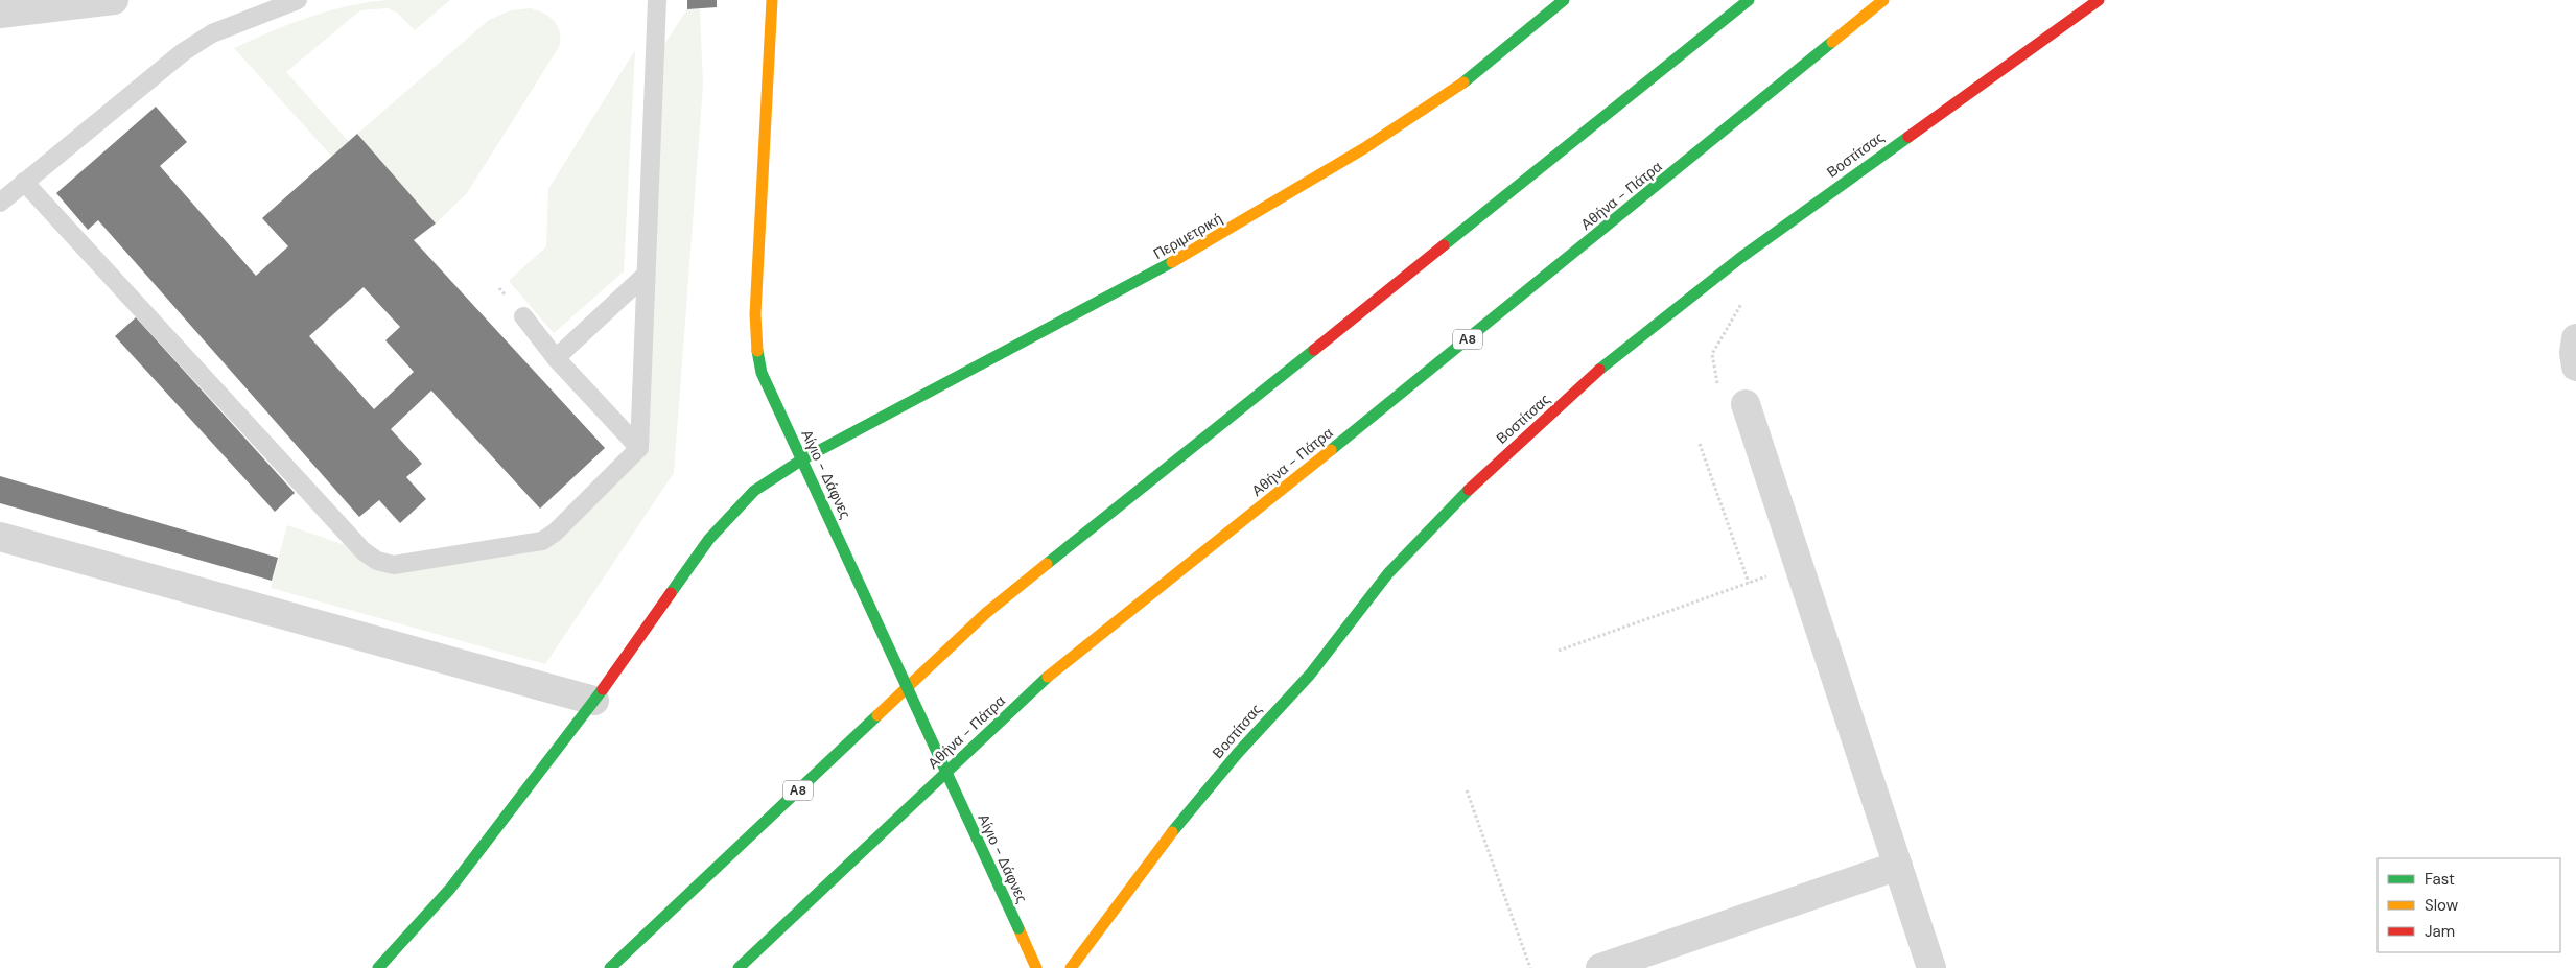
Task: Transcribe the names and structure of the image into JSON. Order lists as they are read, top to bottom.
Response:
{
  "streets": {
    "main road": [
      "Βοστίτσας",
      "Αθήνα - Πάτρα",
      "Περιμετρική",
      "Α8",
      "Αίγιο - Δάφνες"
    ]
  },
  "crossings": [
    ["Περιμετρική", "Αίγιο - Δάφνες"]
  ],
  "legend": ["Fast", "Slow", "Jam"]
}
